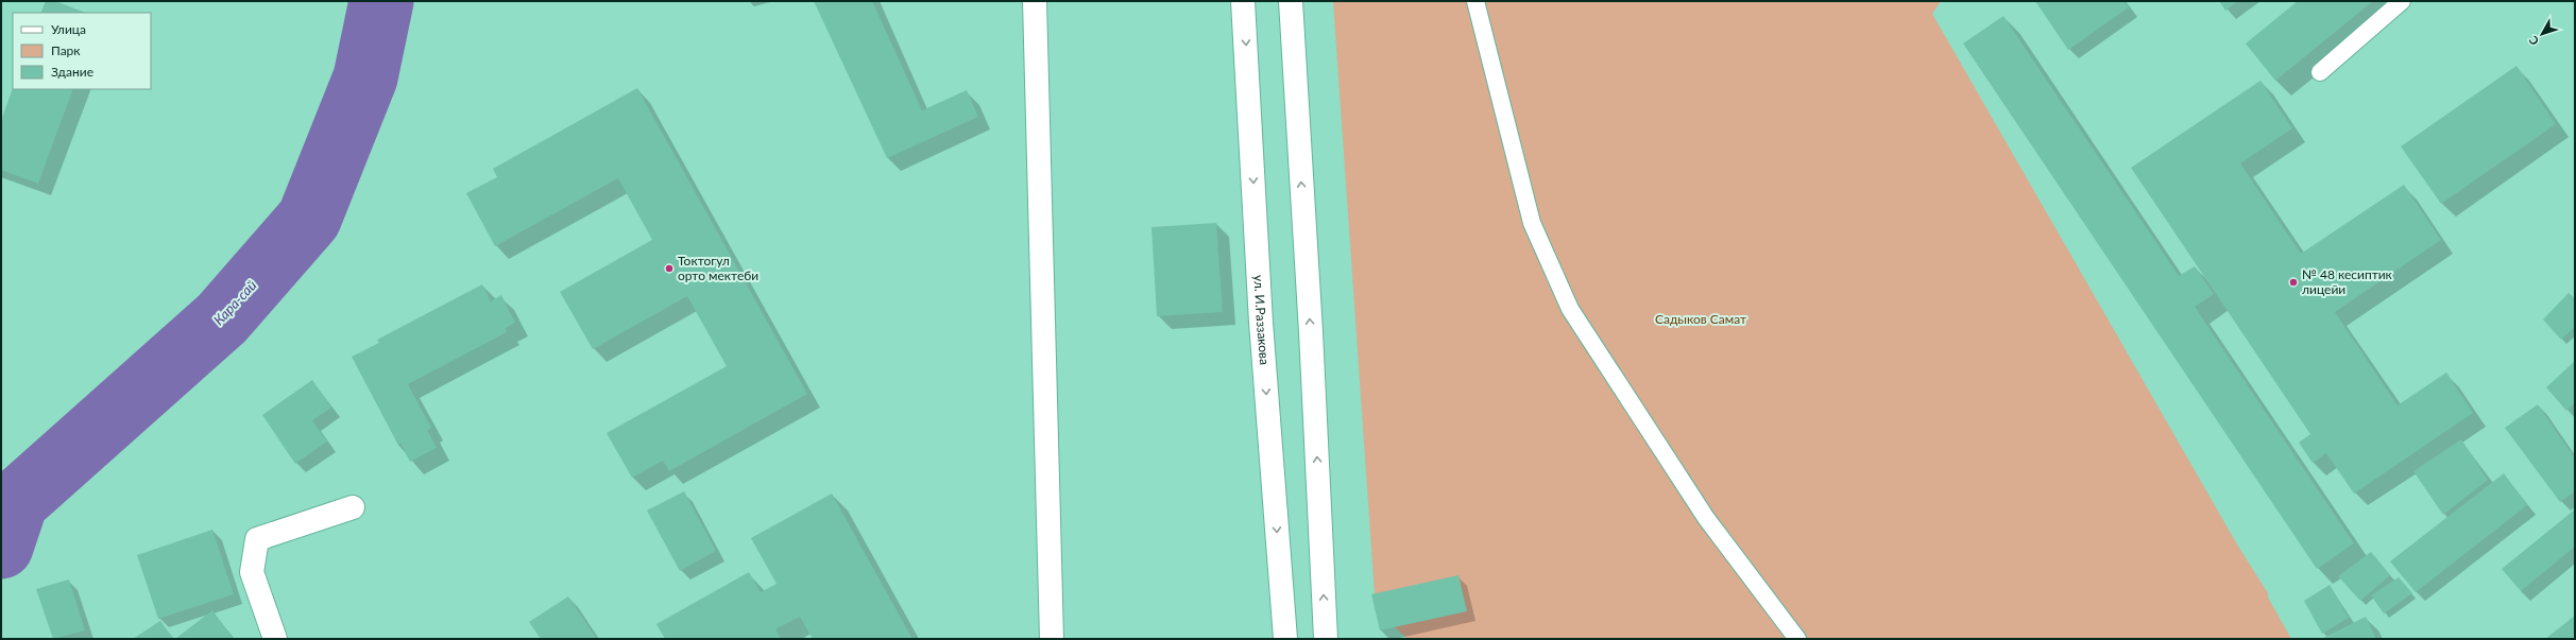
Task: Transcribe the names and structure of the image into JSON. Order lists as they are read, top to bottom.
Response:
{
  "streets": {
    "street": ["ул. И.Раззакова"]
  },
  "water": ["Кара-сай"],
  "parks": ["Садыков Самат"],
  "places": ["Токтогул орто мектеби", "№ 48 кесиптик лицейи"],
  "legend": ["Улица", "Парк", "Здание"],
  "north": "bottom left"
}
